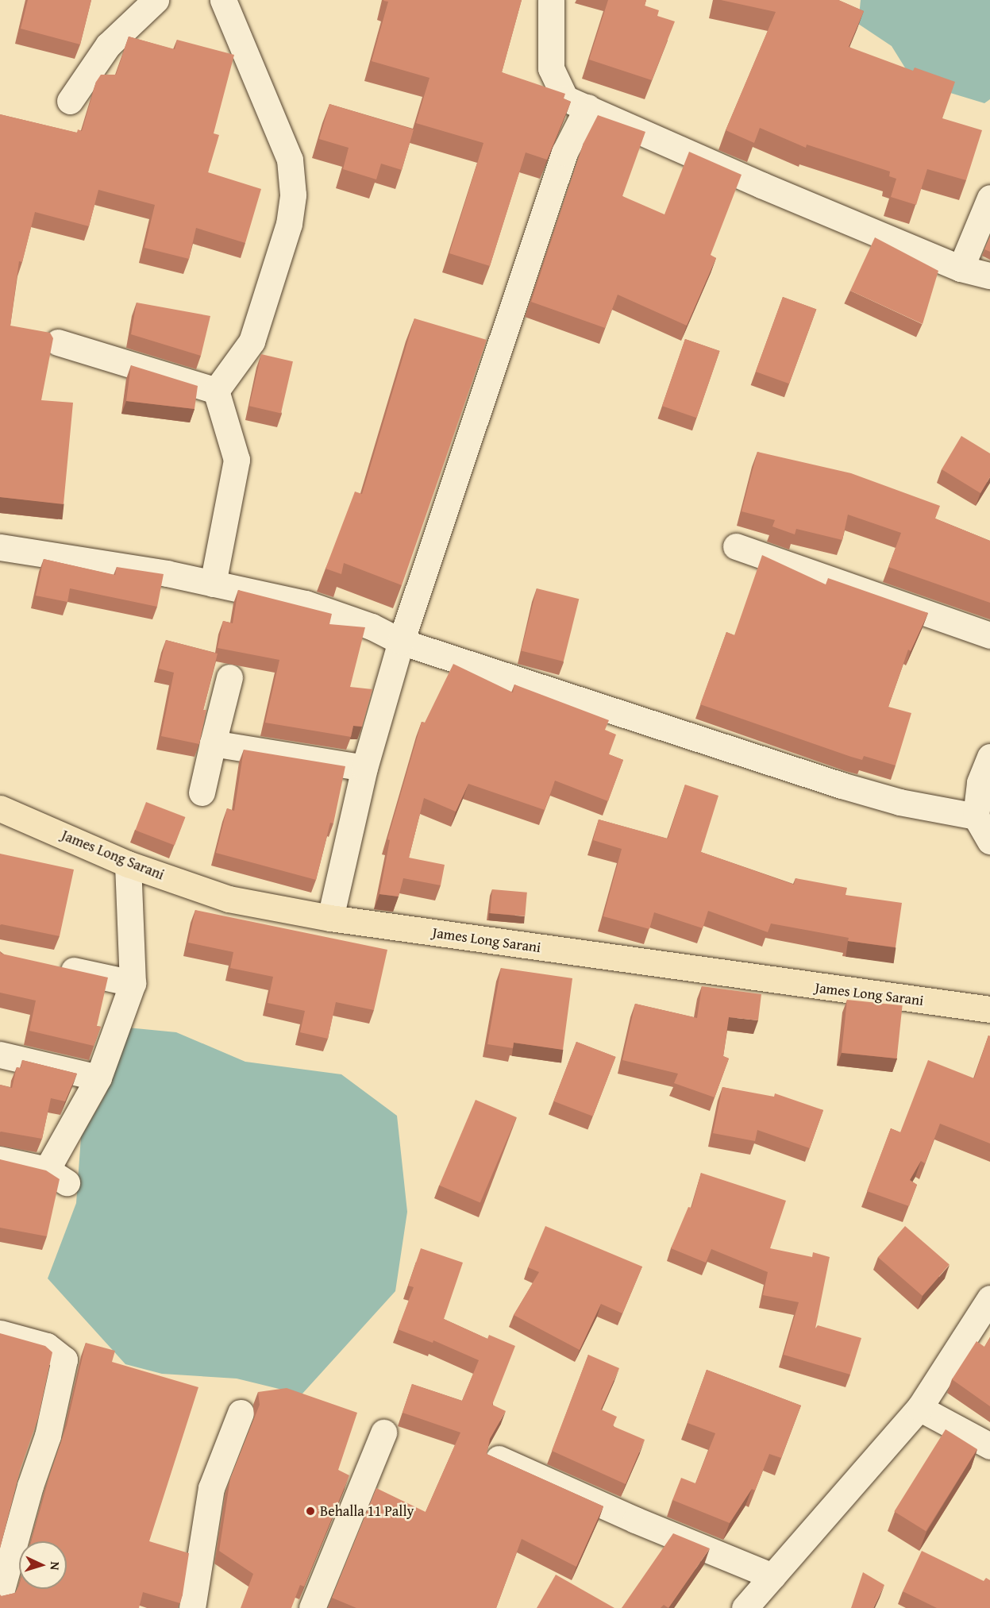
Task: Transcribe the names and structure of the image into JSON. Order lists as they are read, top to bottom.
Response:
{
  "streets": {
    "main road": ["James Long Sarani"]
  },
  "places": ["Behalla 11 Pally"],
  "north": "right"
}
